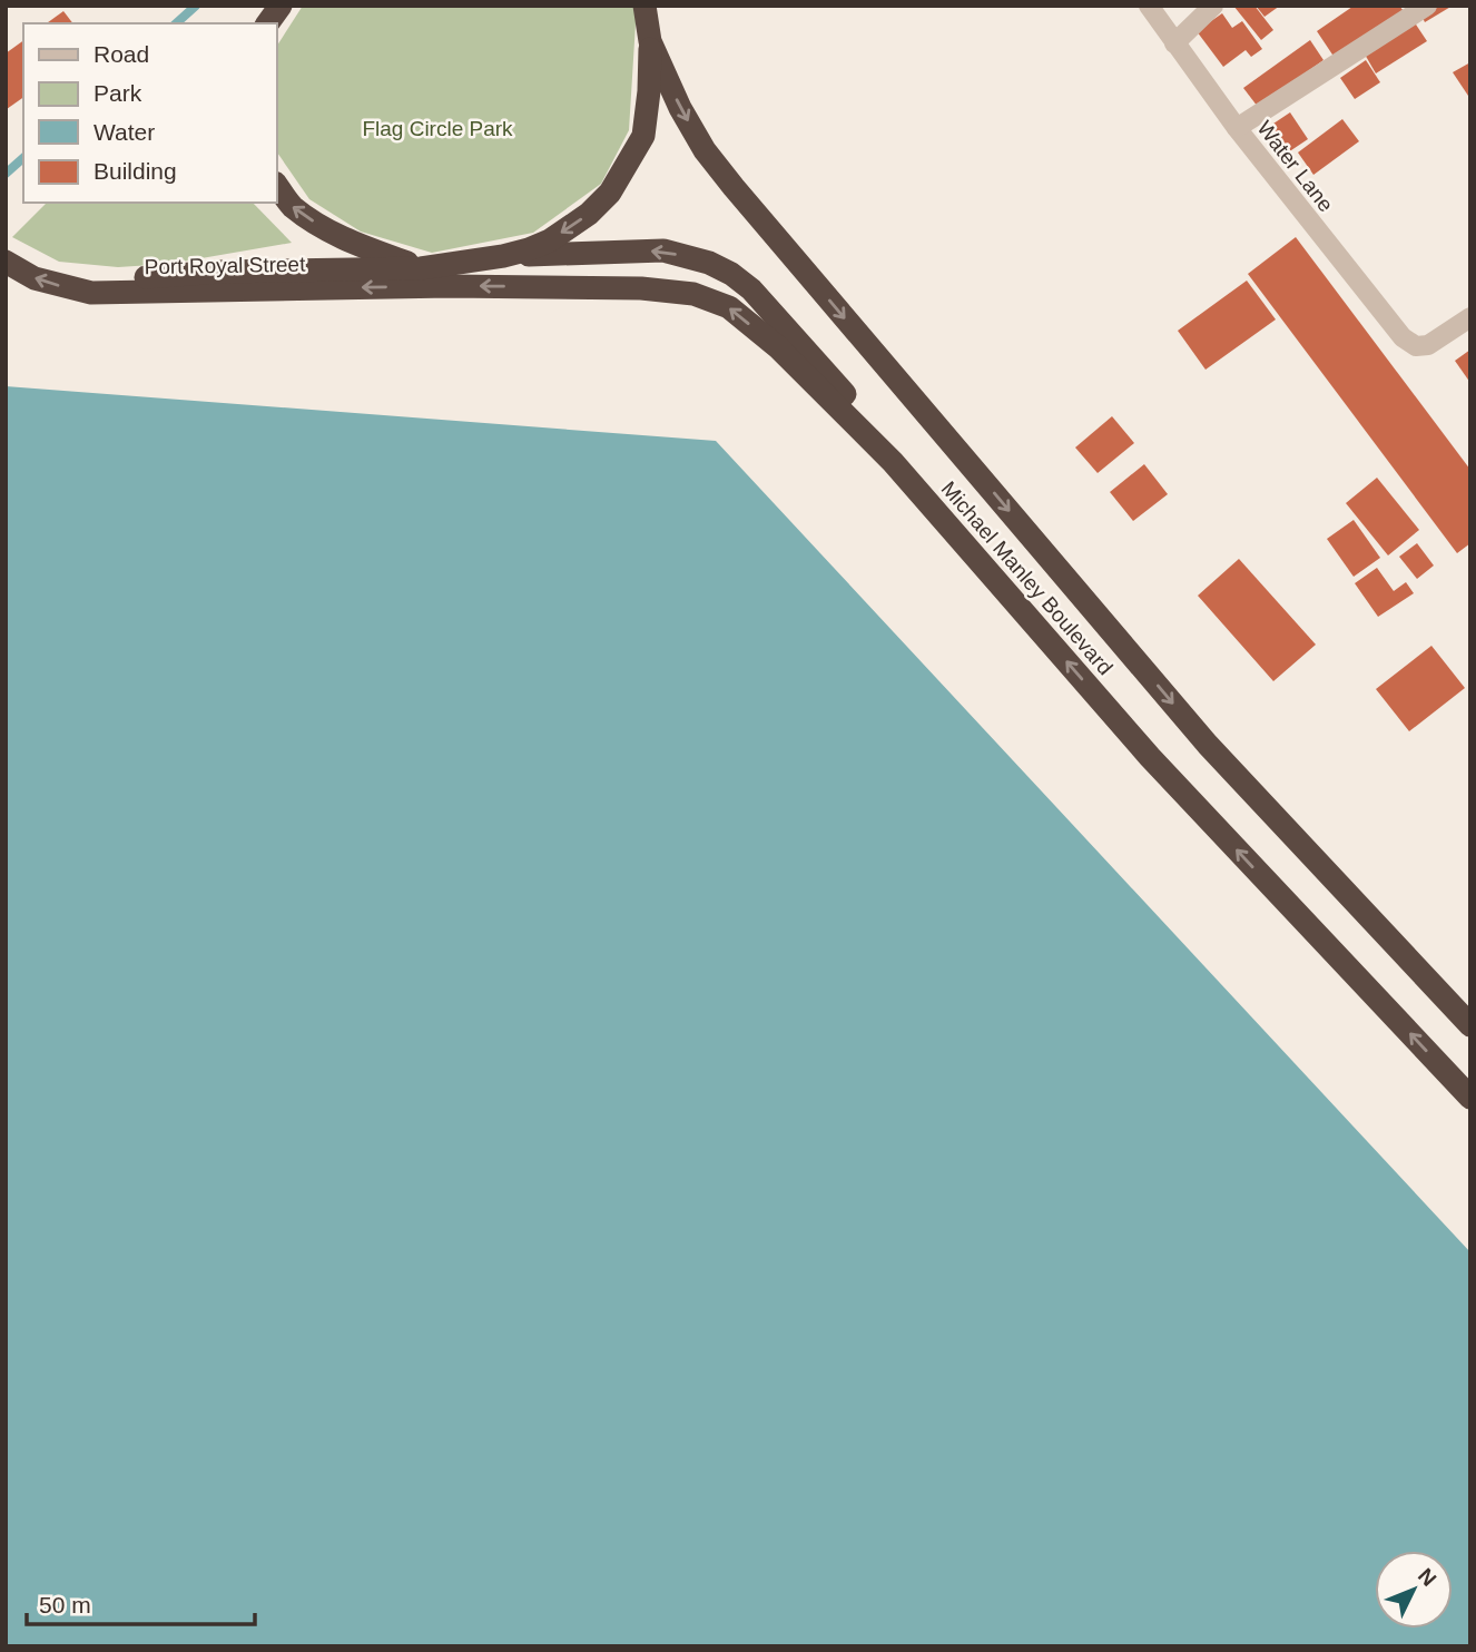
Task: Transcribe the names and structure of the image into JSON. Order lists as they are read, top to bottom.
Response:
{
  "streets": {
    "highway": ["Port Royal Street", "Michael Manley Boulevard"],
    "street": ["Water Lane"]
  },
  "crossings": [
    ["Port Royal Street", "Michael Manley Boulevard"]
  ],
  "parks": ["Flag Circle Park"],
  "legend": [
    "Road",
    "Park",
    "Water",
    "Building"
  ],
  "scale_bar": "50 m",
  "north": "top right"
}
